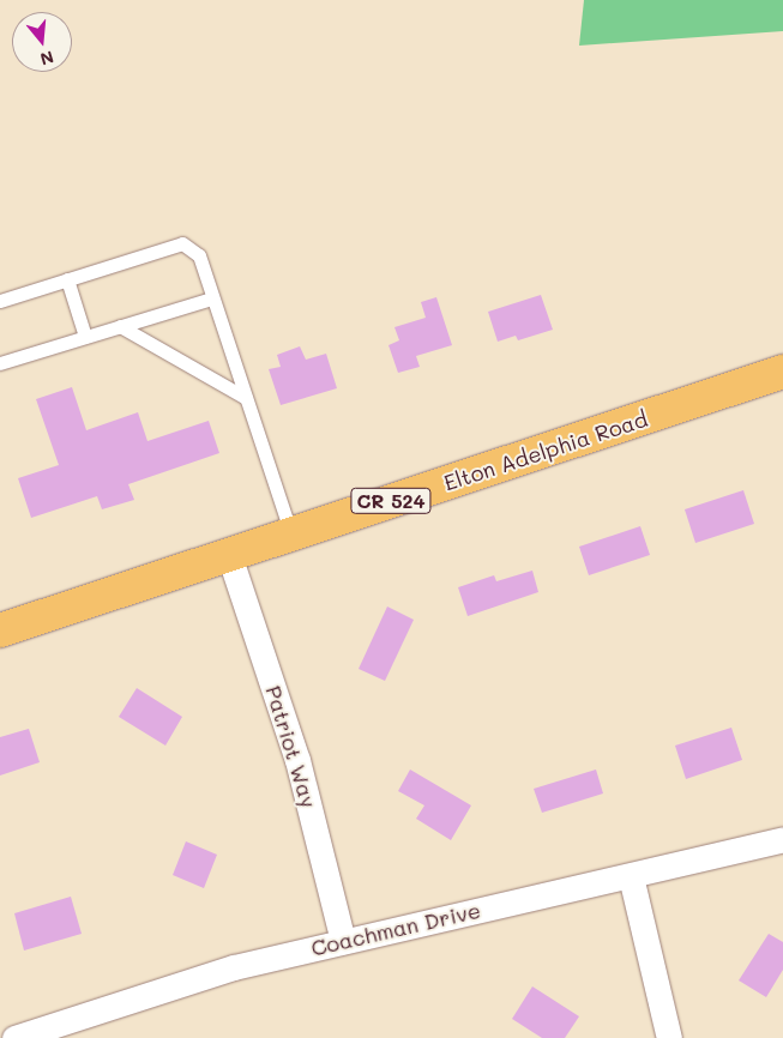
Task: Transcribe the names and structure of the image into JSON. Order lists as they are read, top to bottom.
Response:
{
  "streets": {
    "main road": ["Elton Adelphia Road", "CR 524"],
    "street": ["Patriot Way", "Coachman Drive"]
  },
  "crossings": [
    ["Elton Adelphia Road", "Patriot Way"],
    ["Patriot Way", "Coachman Drive"]
  ],
  "north": "bottom"
}
